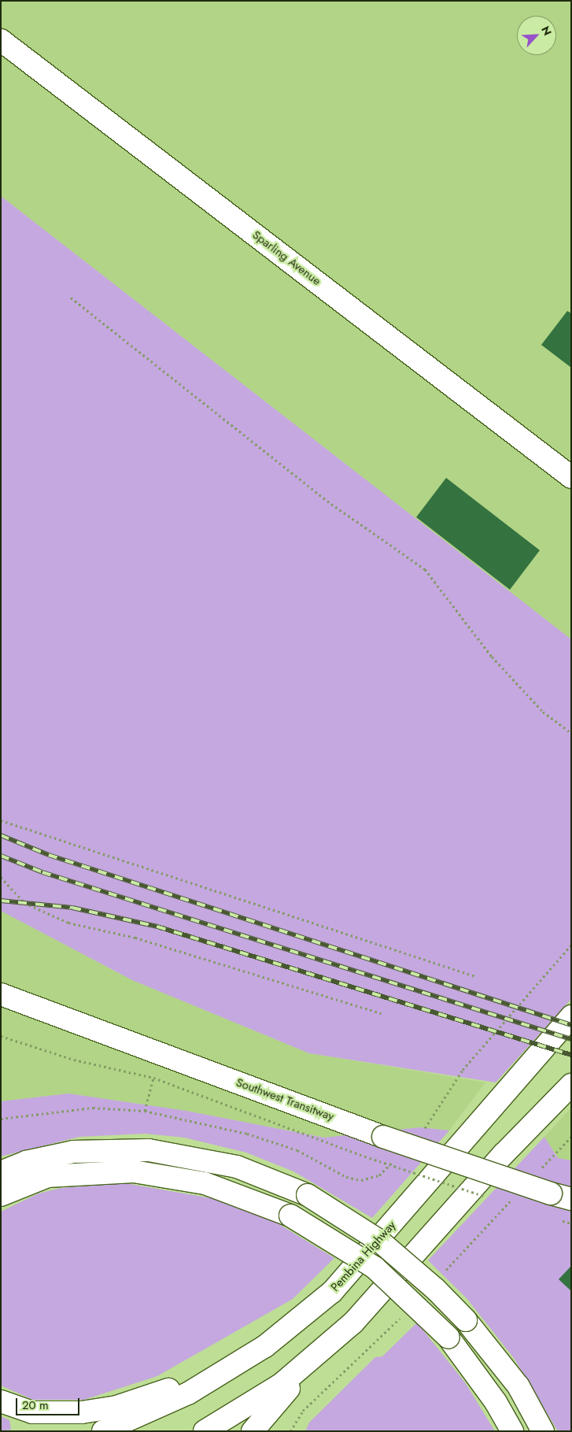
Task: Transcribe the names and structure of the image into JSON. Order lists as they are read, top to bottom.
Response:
{
  "streets": {
    "main road": ["Sparling Avenue", "Southwest Transitway", "Pembina Highway"]
  },
  "scale_bar": "20 m",
  "north": "top right"
}
